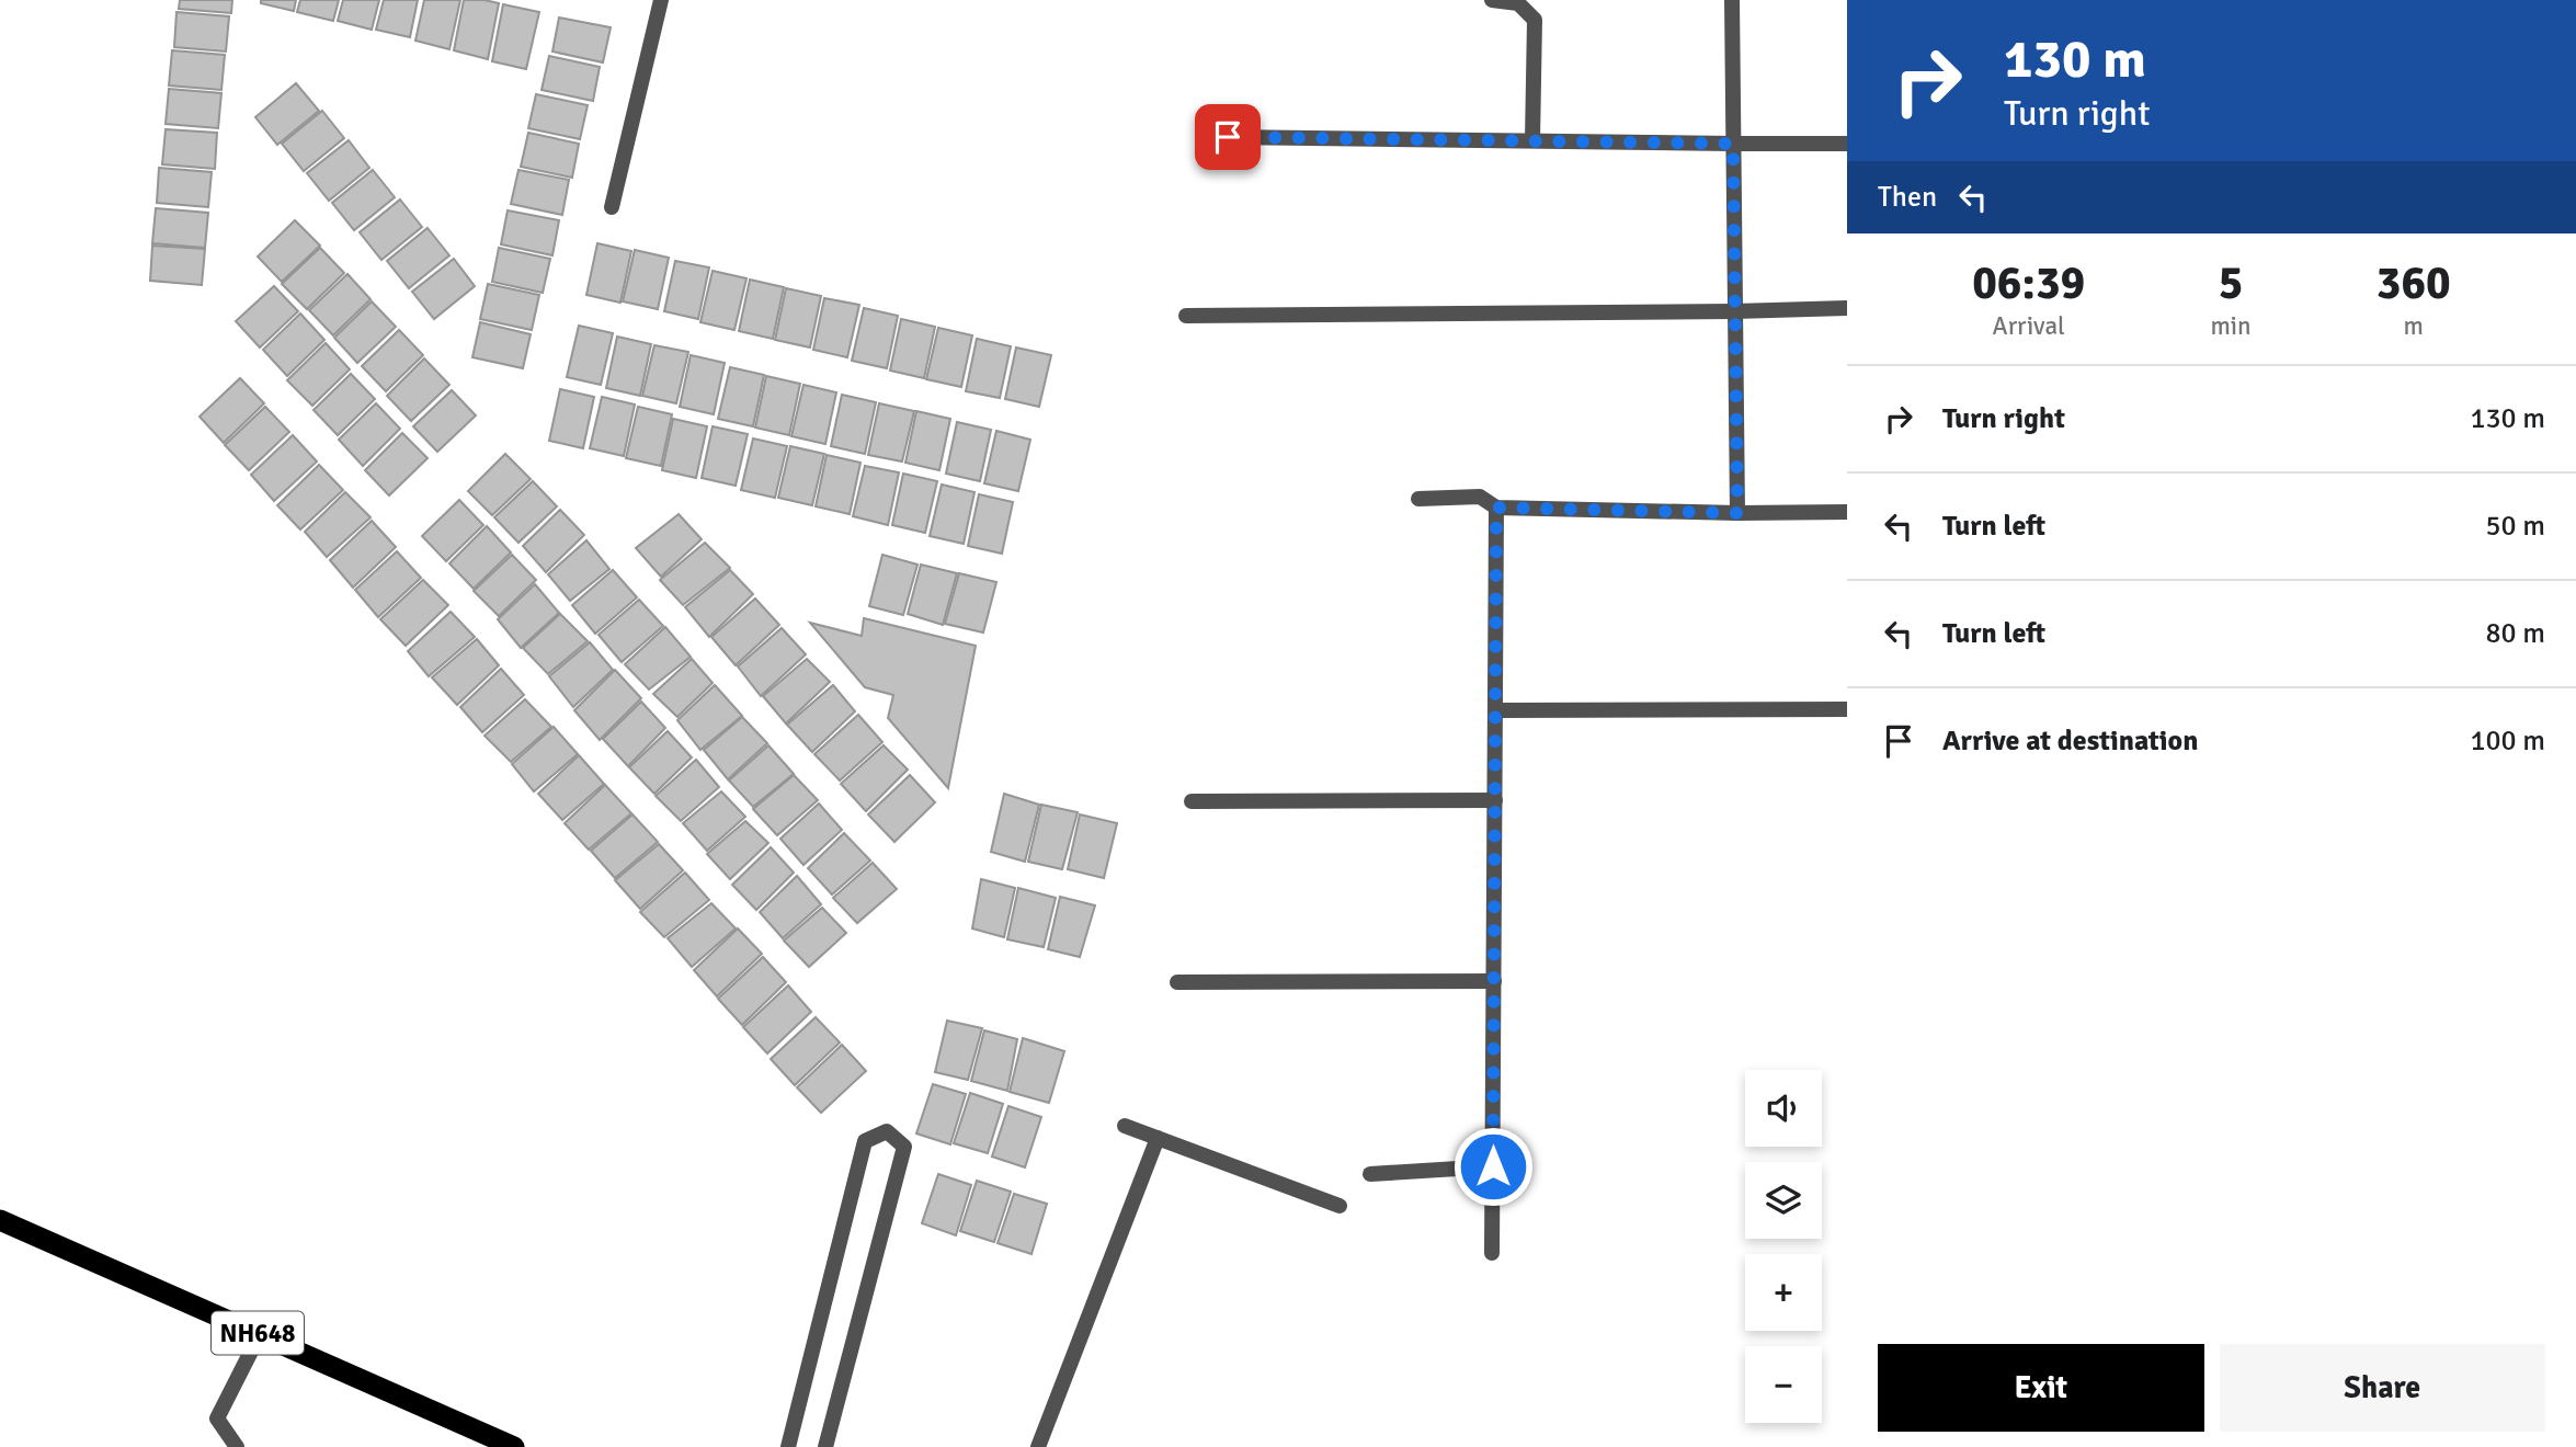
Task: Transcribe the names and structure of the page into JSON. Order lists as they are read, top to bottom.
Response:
{
  "streets": {
    "highway": ["NH648"]
  },
  "page": {
    "turn": ["130 m", "Turn right"],
    "then": "Then",
    "eta": [
      "06:39",
      "Arrival",
      "5",
      "min",
      "360",
      "m"
    ],
    "list": [
      {
        "name": "Turn right",
        "value": "130 m"
      },
      {
        "name": "Turn left",
        "value": "50 m"
      },
      {
        "name": "Turn left",
        "value": "80 m"
      },
      {
        "name": "Arrive at destination",
        "value": "100 m"
      }
    ],
    "map_buttons": ["+", "−"],
    "buttons": ["Exit", "Share"]
  }
}
